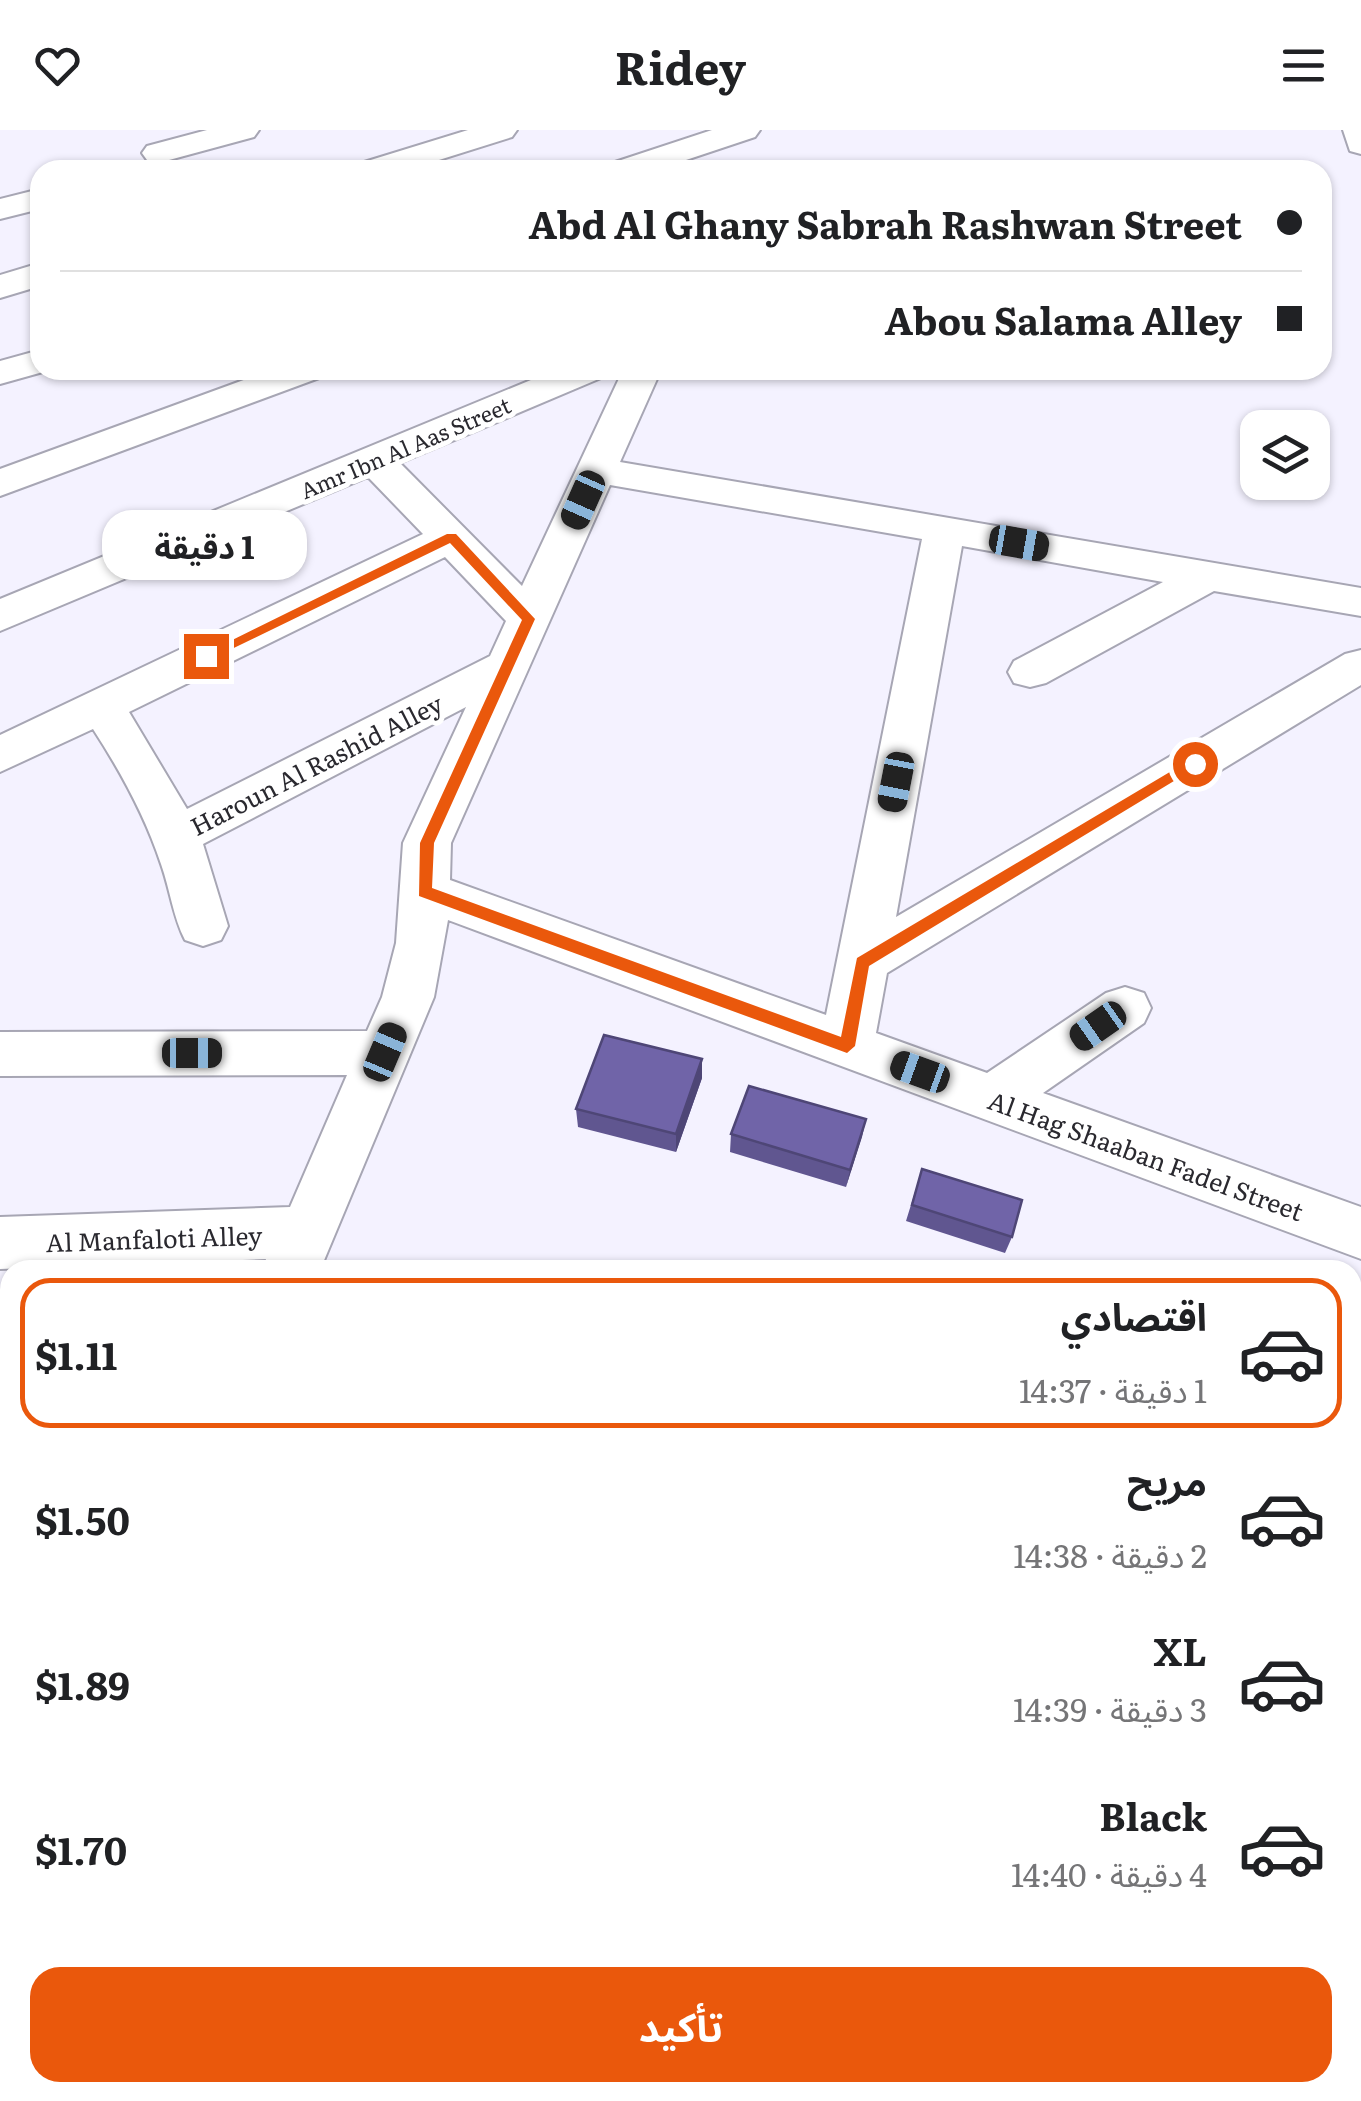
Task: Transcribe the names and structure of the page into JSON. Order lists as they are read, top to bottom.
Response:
{
  "streets": {
    "street": [
      "Amr Ibn Al Aas Street",
      "Haroun Al Rashid Alley",
      "Al Hag Shaaban Fadel Street",
      "Al Manfaloti Alley"
    ]
  },
  "page": {
    "header": "Ridey",
    "banner": ["Abd Al Ghany Sabrah Rashwan Street", "Abou Salama Alley"],
    "bubble": "1 دقيقة",
    "list": [
      {
        "name": "اقتصادي",
        "note": "1 دقيقة · 14:37",
        "value": "$1.11"
      },
      {
        "name": "مريح",
        "note": "2 دقيقة · 14:38",
        "value": "$1.50"
      },
      {
        "name": "XL",
        "note": "3 دقيقة · 14:39",
        "value": "$1.89"
      },
      {
        "name": "Black",
        "note": "4 دقيقة · 14:40",
        "value": "$1.70"
      }
    ],
    "buttons": "تأكيد"
  }
}
